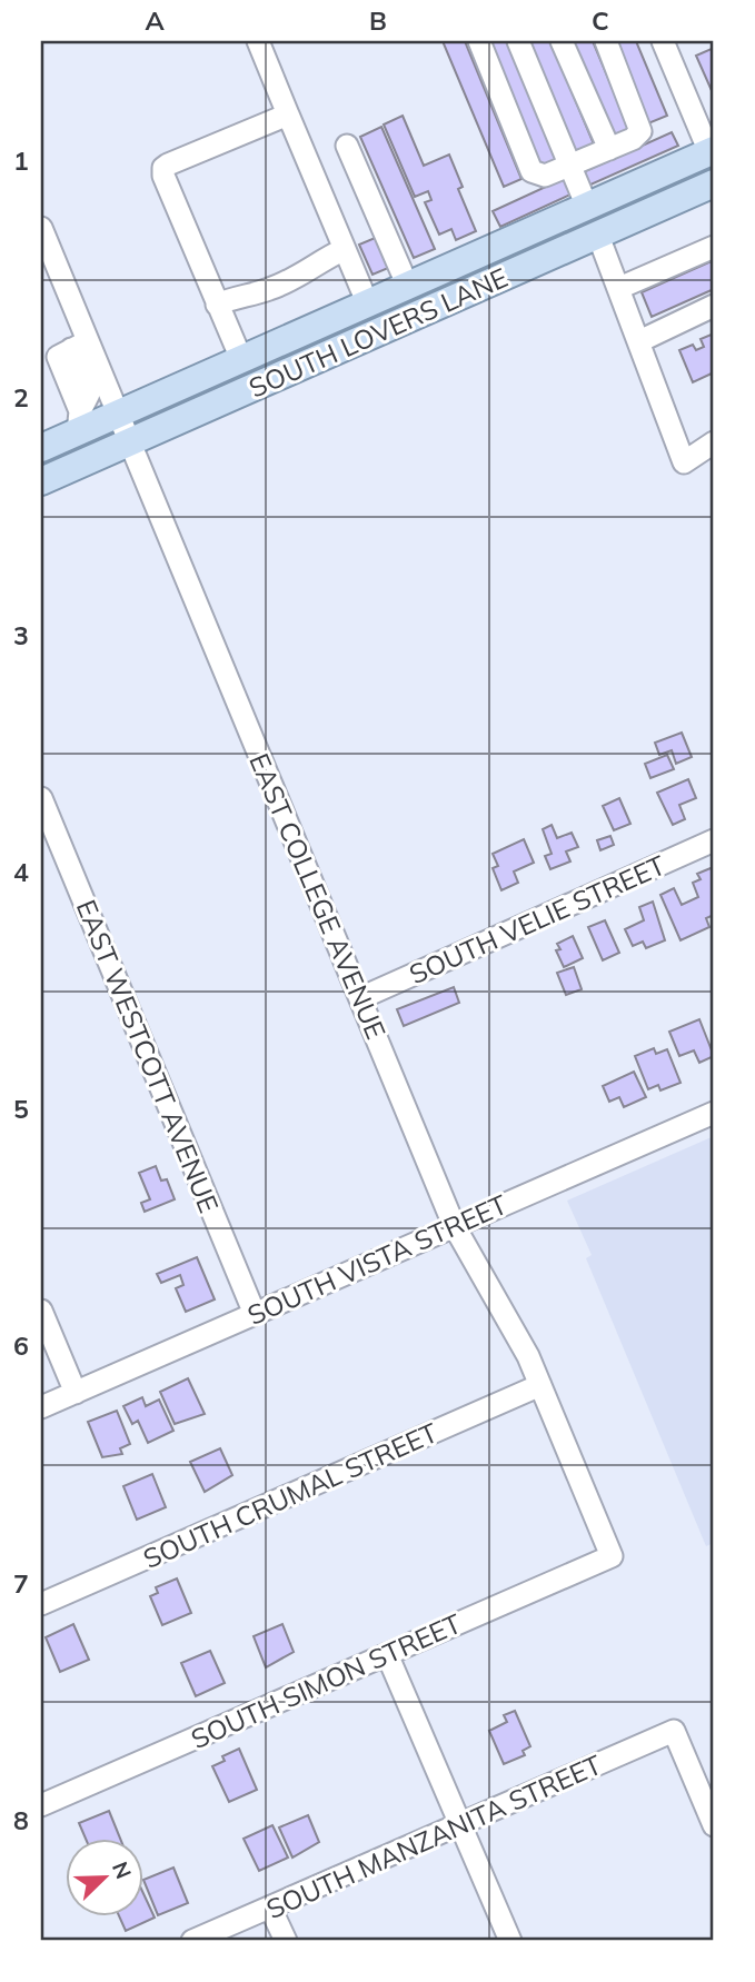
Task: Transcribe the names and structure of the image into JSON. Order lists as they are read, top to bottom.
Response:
{
  "streets": {
    "main road": ["SOUTH LOVERS LANE"],
    "street": [
      "EAST COLLEGE AVENUE",
      "SOUTH VELIE STREET",
      "EAST WESTCOTT AVENUE",
      "SOUTH VISTA STREET",
      "SOUTH CRUMAL STREET",
      "SOUTH SIMON STREET",
      "SOUTH MANZANITA STREET"
    ]
  },
  "crossings": [
    ["SOUTH LOVERS LANE", "EAST COLLEGE AVENUE"],
    ["EAST COLLEGE AVENUE", "SOUTH VELIE STREET"],
    ["EAST COLLEGE AVENUE", "SOUTH VISTA STREET"],
    ["EAST COLLEGE AVENUE", "SOUTH CRUMAL STREET"],
    ["EAST COLLEGE AVENUE", "SOUTH SIMON STREET"],
    ["EAST WESTCOTT AVENUE", "SOUTH VISTA STREET"]
  ],
  "north": "top right",
  "grid": {
    "columns": ["A", "B", "C"],
    "rows": [
      "1",
      "2",
      "3",
      "4",
      "5",
      "6",
      "7",
      "8"
    ]
  }
}
